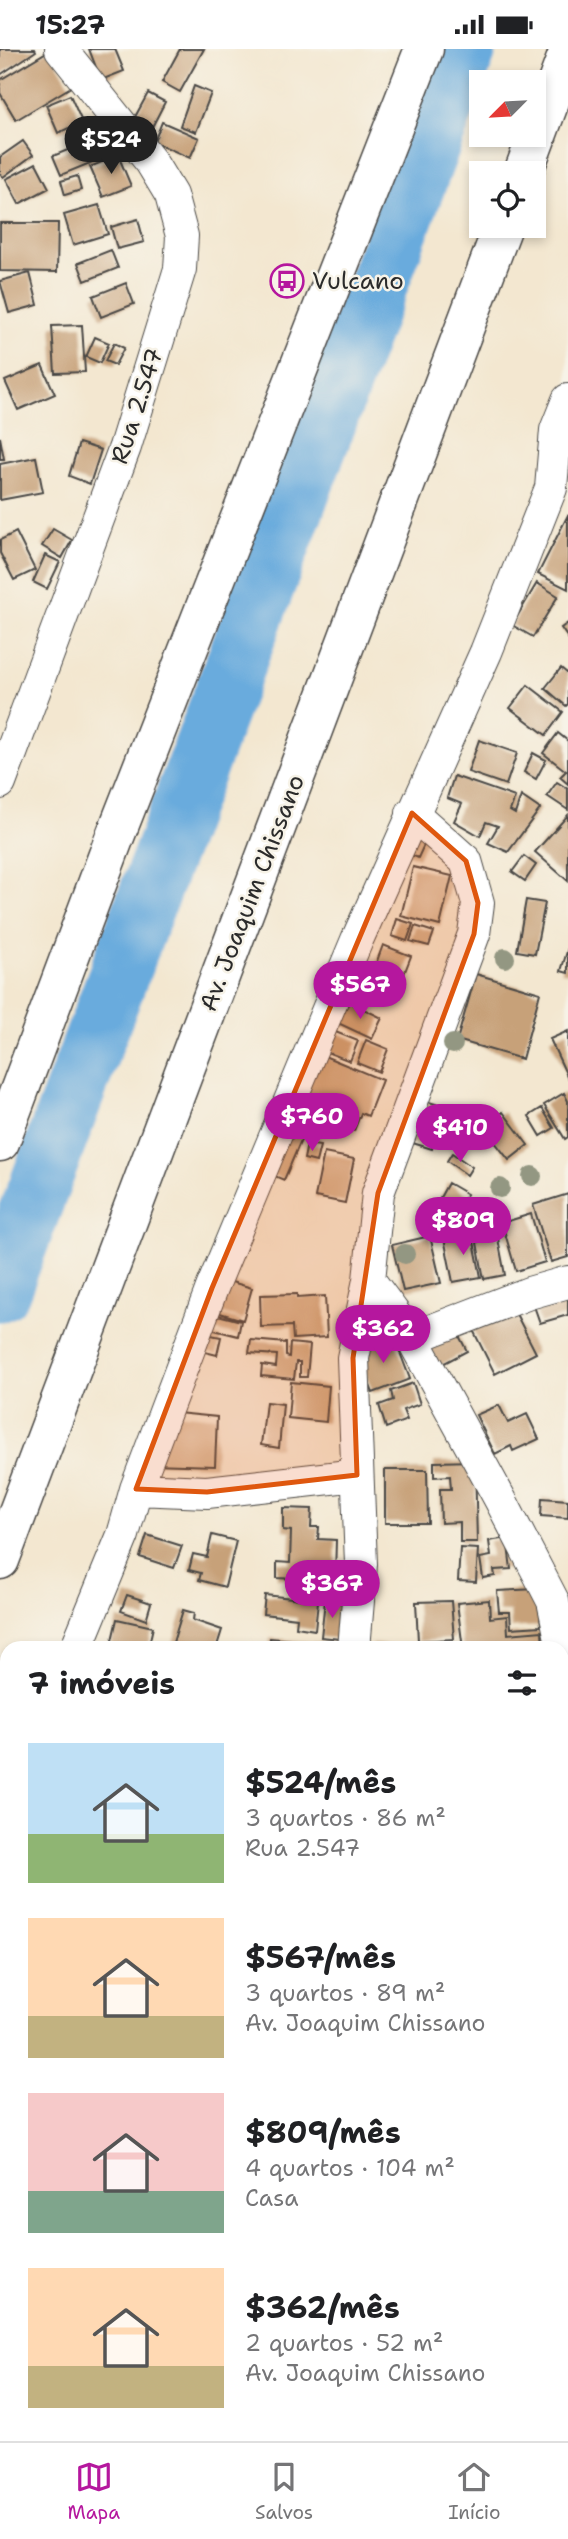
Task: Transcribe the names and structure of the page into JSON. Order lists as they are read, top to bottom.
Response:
{
  "streets": {
    "main road": ["Av. Joaquim Chissano"],
    "street": ["Rua 2.547"]
  },
  "places": {
    "bus stop": ["Vulcano"]
  },
  "north": "bottom left",
  "page": {
    "status": "15:27",
    "price": [
      "$524",
      "$567",
      "$760",
      "$410",
      "$809",
      "$362",
      "$367"
    ],
    "heading": "7 imóveis",
    "list": [
      {
        "name": "$524/mês",
        "note": "3 quartos · 86 m² · Rua 2.547"
      },
      {
        "name": "$567/mês",
        "note": "3 quartos · 89 m² · Av. Joaquim Chissano"
      },
      {
        "name": "$809/mês",
        "note": "4 quartos · 104 m² · Casa"
      },
      {
        "name": "$362/mês",
        "note": "2 quartos · 52 m² · Av. Joaquim Chissano"
      }
    ],
    "tabs": ["Mapa", "Salvos", "Início"]
  }
}
